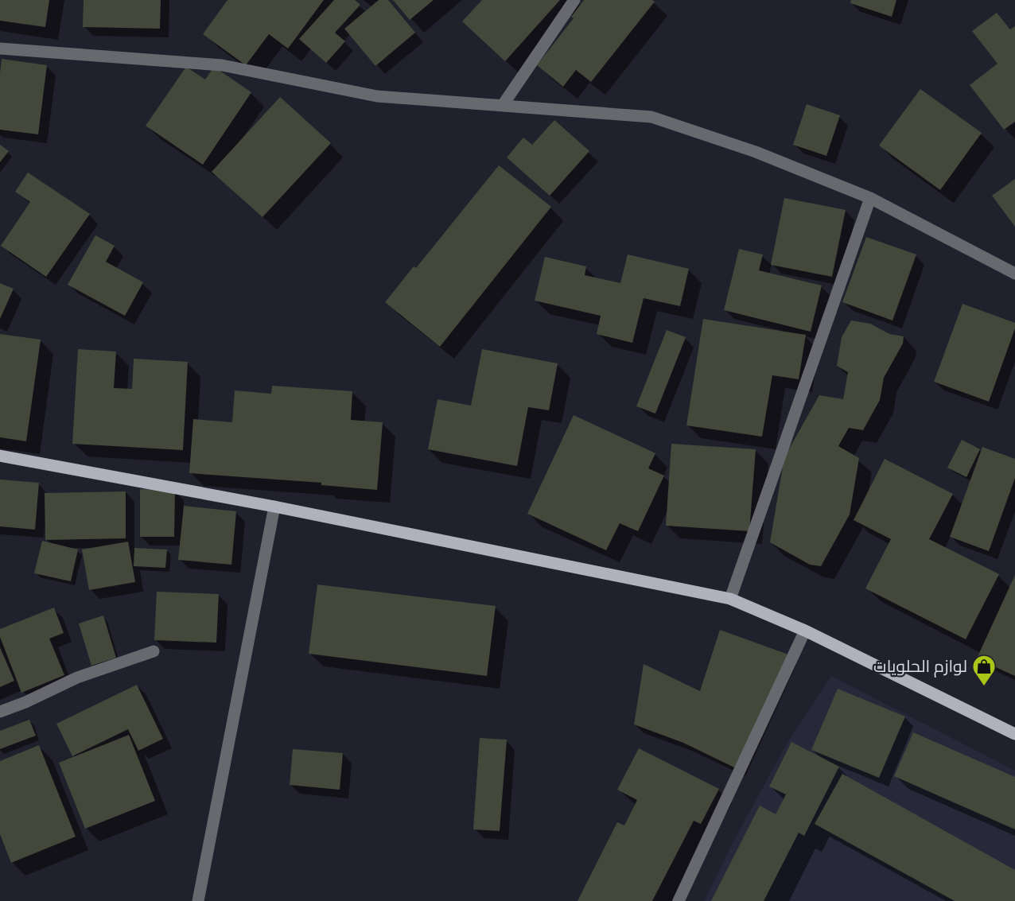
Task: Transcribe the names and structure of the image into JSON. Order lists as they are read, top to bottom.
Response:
{
  "places": {
    "shop": ["لوازم الحلويات"]
  }
}
